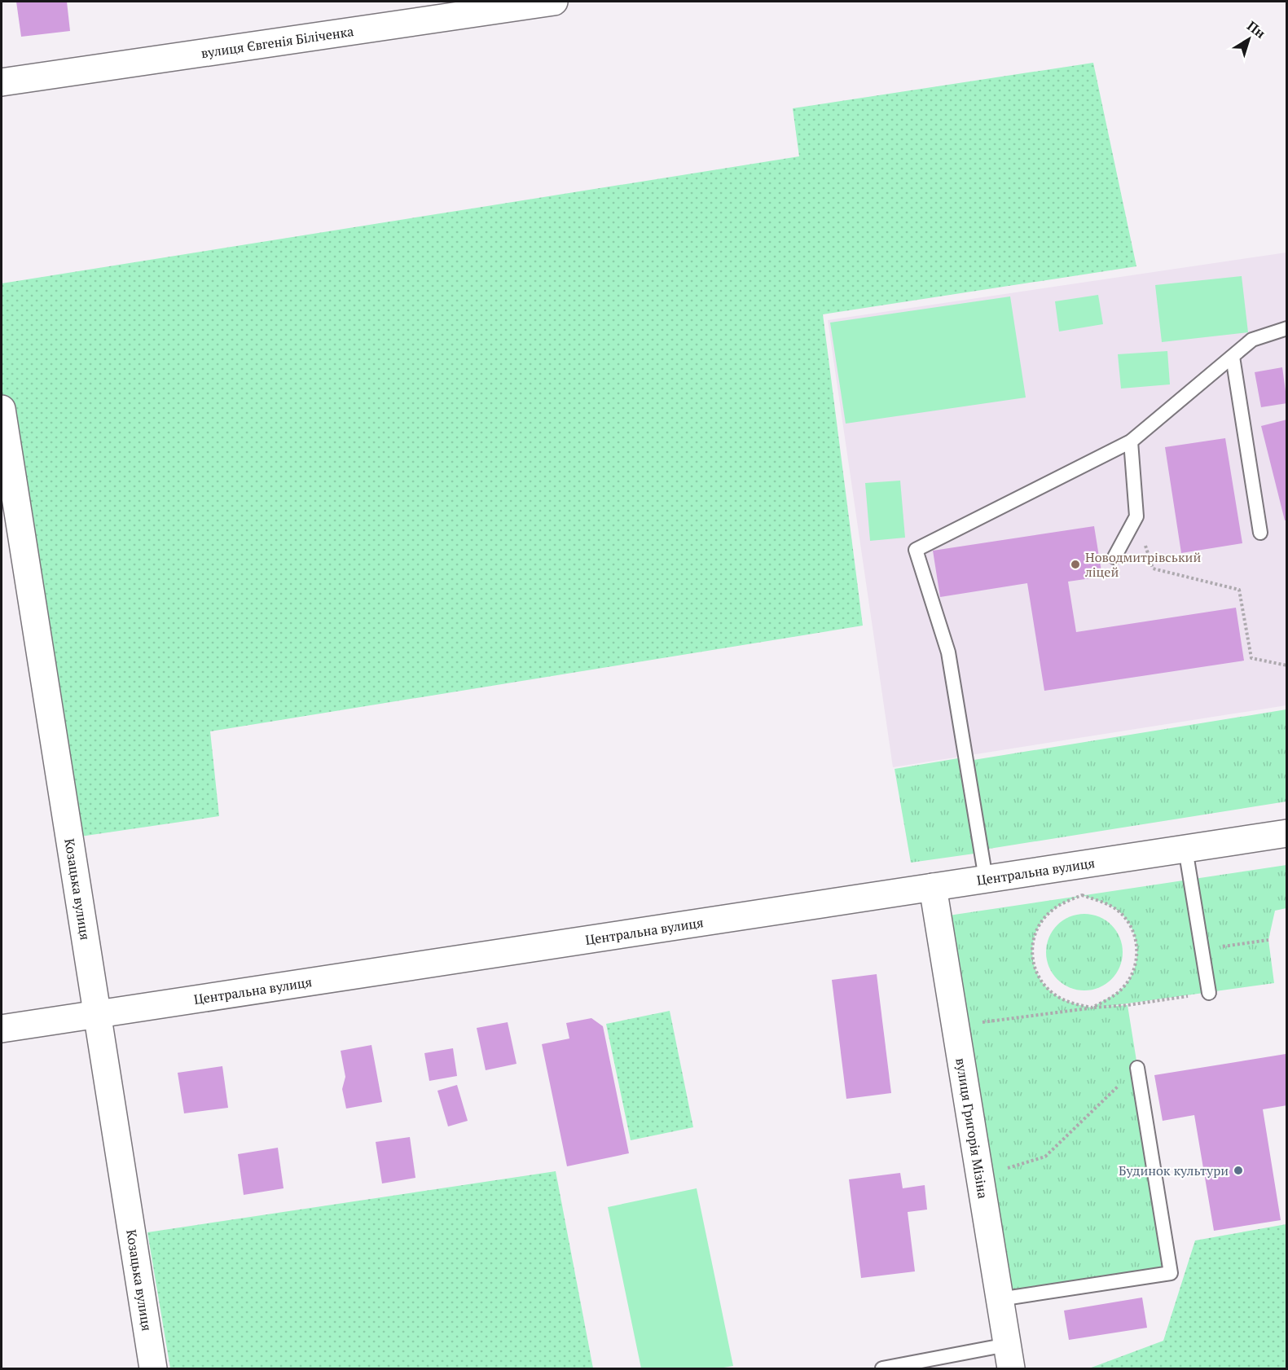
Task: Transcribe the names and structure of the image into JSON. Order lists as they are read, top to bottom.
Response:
{
  "streets": {
    "street": [
      "вулиця Євгенія Біліченка",
      "Центральна вулиця",
      "Козацька вулиця",
      "вулиця Григорія Мізіна"
    ]
  },
  "crossings": [
    ["Центральна вулиця", "Козацька вулиця"],
    ["Центральна вулиця", "вулиця Григорія Мізіна"]
  ],
  "places": ["Новодмитрівський ліцей", "Будинок культури"],
  "north": "top right"
}
